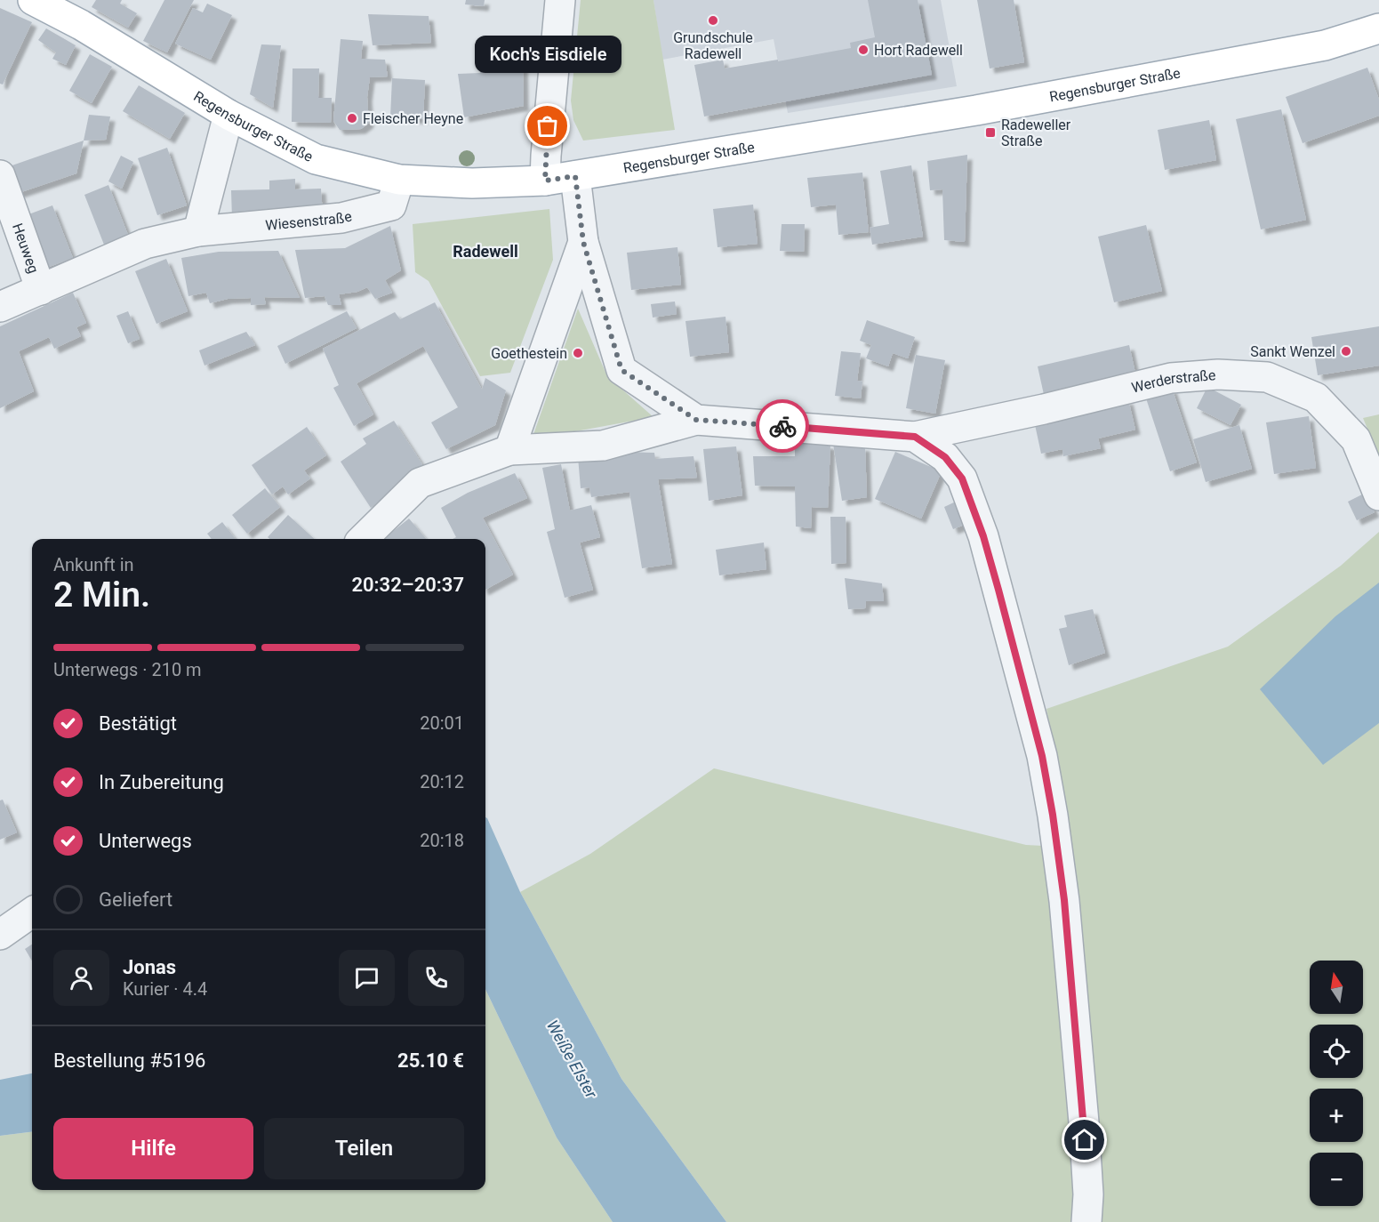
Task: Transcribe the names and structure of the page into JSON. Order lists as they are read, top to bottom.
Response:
{
  "streets": {
    "main road": ["Regensburger Straße"],
    "street": ["Wiesenstraße", "Heuweg", "Werderstraße"]
  },
  "crossings": [
    ["Regensburger Straße", "Wiesenstraße"],
    ["Wiesenstraße", "Heuweg"]
  ],
  "districts": ["Radewell"],
  "water": ["Weiße Elster"],
  "places": {
    "other": [
      "Grundschule Radewell",
      "Hort Radewell",
      "Fleischer Heyne",
      "Koch's Eisdiele",
      "Sankt Wenzel",
      "Goethestein"
    ],
    "transit": ["Radeweller Straße"]
  },
  "north": "top",
  "page": {
    "bubble": "Koch's Eisdiele",
    "heading": ["2 Min.", "Ankunft in", "20:32–20:37"],
    "panel": [
      "Jonas",
      "Kurier · 4.4",
      "Bestellung #5196",
      "25.10 €"
    ],
    "bar": "Unterwegs · 210 m",
    "list": [
      ["Bestätigt", "20:01"],
      ["In Zubereitung", "20:12"],
      ["Unterwegs", "20:18"],
      "Geliefert"
    ],
    "map_buttons": ["+", "−"],
    "buttons": ["Hilfe", "Teilen"]
  }
}
